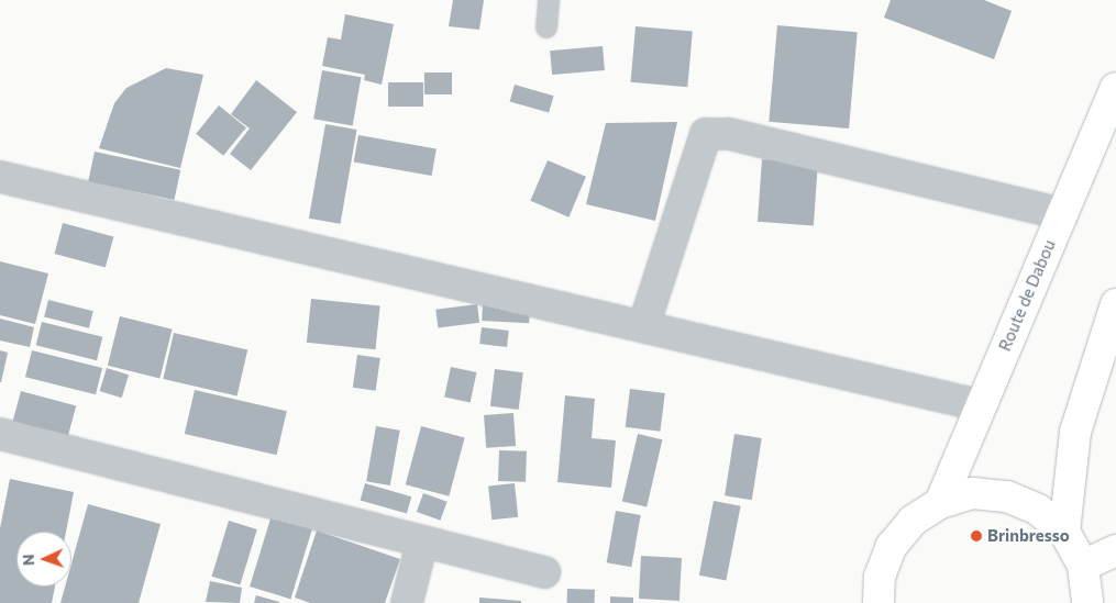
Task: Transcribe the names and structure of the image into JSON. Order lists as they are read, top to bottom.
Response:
{
  "streets": {
    "main road": ["Route de Dabou"]
  },
  "places": ["Brinbresso"],
  "north": "left"
}
